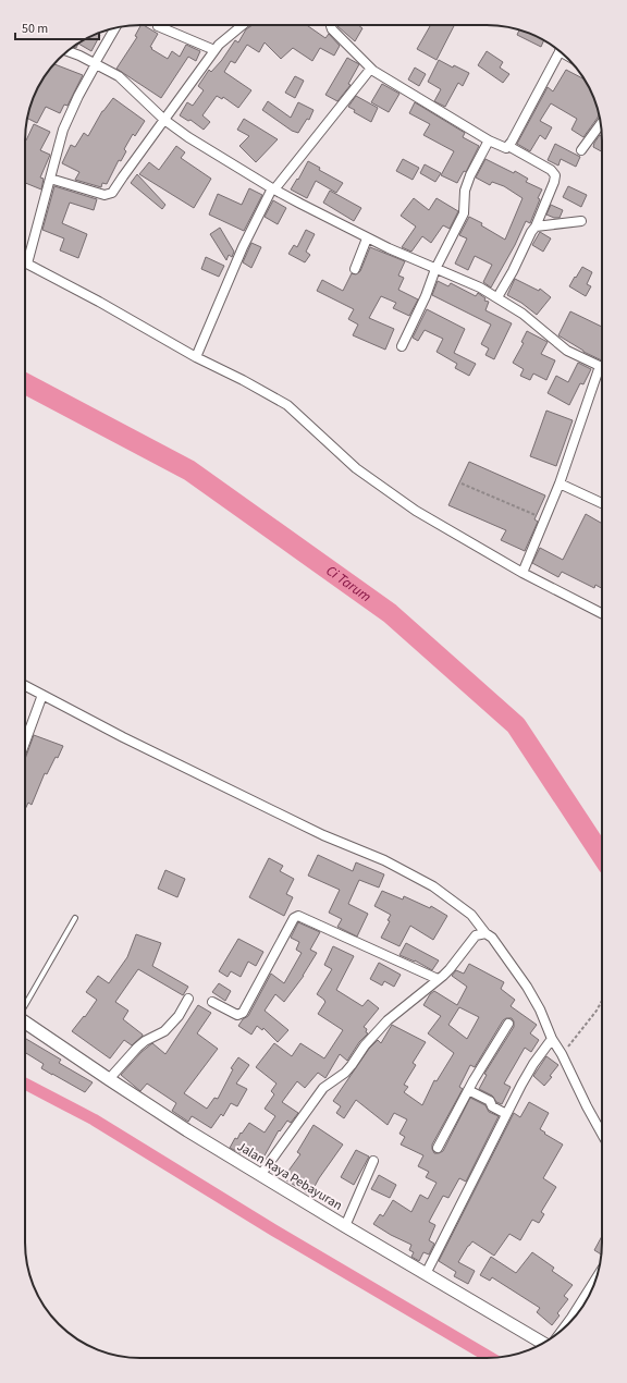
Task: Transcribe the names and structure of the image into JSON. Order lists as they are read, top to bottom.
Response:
{
  "streets": {
    "main road": ["Jalan Raya Pebayuran"]
  },
  "water": ["Ci Tarum"],
  "scale_bar": "50 m"
}
